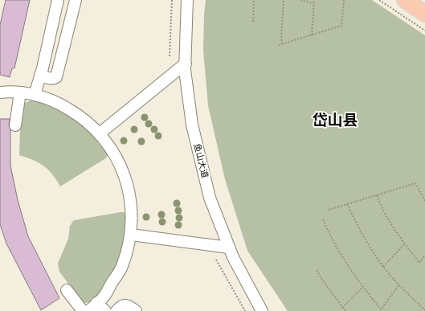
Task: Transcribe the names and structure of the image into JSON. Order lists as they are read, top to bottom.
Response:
{
  "streets": {
    "street": ["鱼山大道"]
  },
  "districts": ["岱山县"]
}
